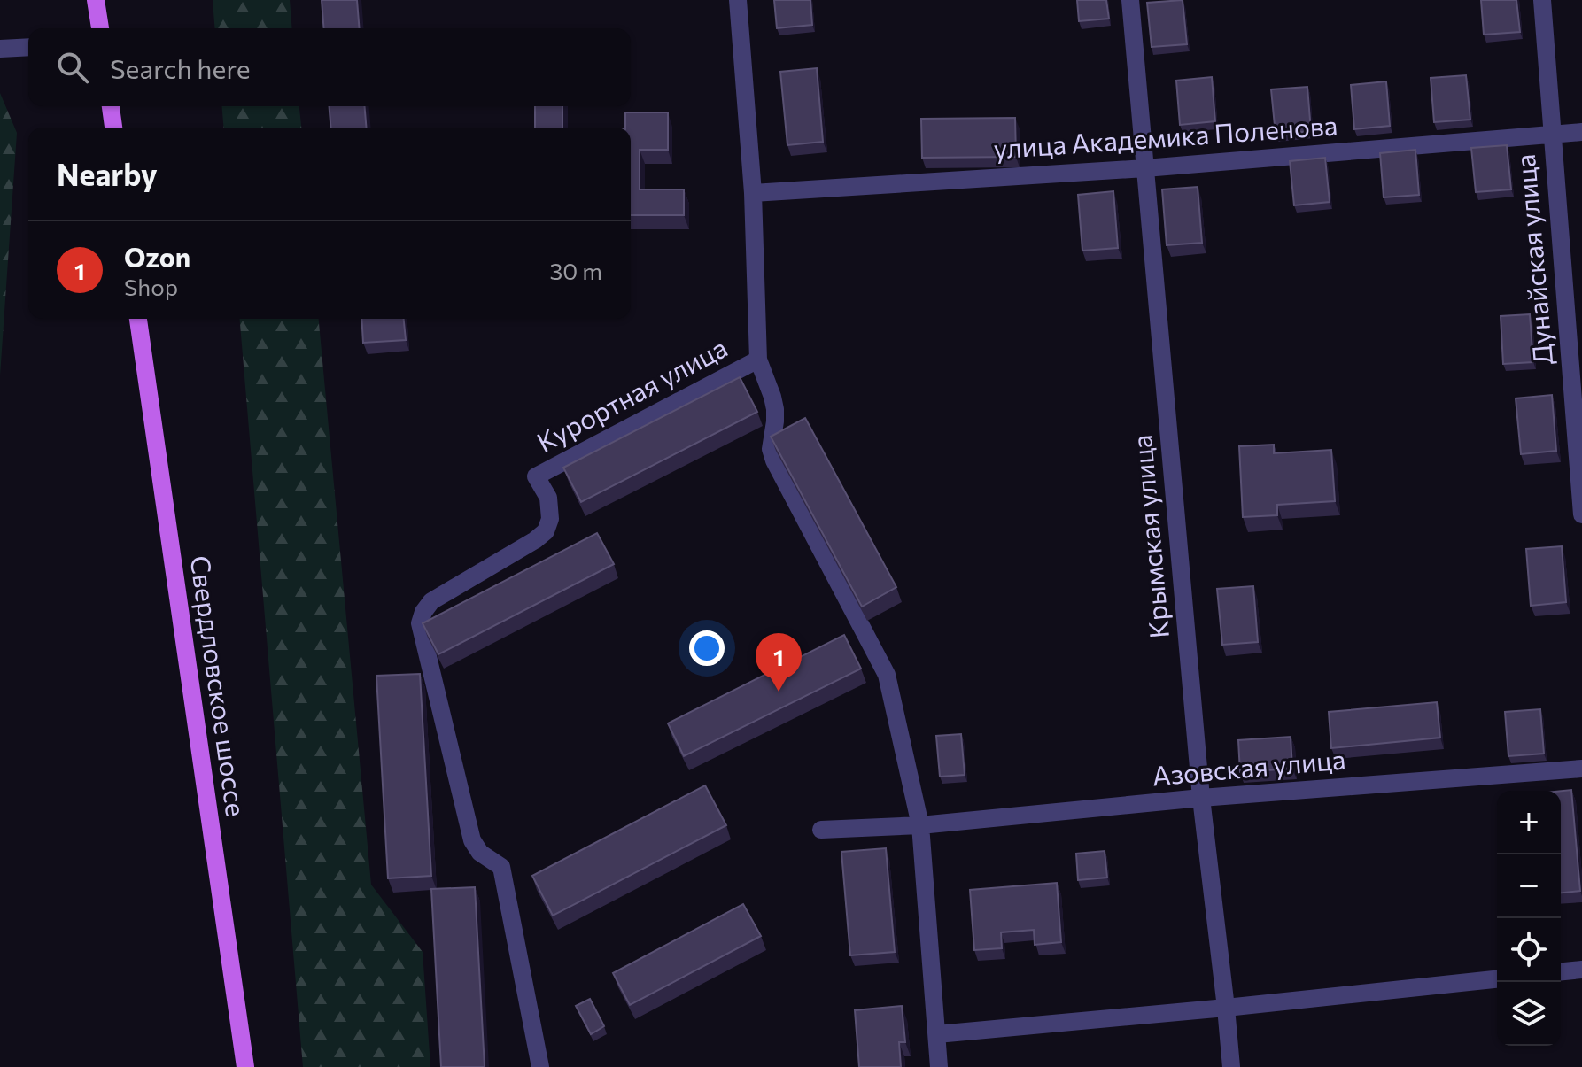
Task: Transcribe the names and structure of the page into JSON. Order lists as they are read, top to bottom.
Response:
{
  "streets": {
    "main road": ["Свердловское шоссе"],
    "street": [
      "улица Академика Поленова",
      "Дунайская улица",
      "Курортная улица",
      "Крымская улица",
      "Азовская улица"
    ]
  },
  "crossings": [
    ["улица Академика Поленова", "Дунайская улица"],
    ["улица Академика Поленова", "Крымская улица"],
    ["Крымская улица", "Азовская улица"]
  ],
  "page": {
    "search": "Search here",
    "heading": "Nearby",
    "list": [
      {
        "mark": "1",
        "name": "Ozon",
        "note": "Shop",
        "value": "30 m"
      }
    ],
    "pins": "1",
    "map_buttons": ["+", "−"]
  }
}
